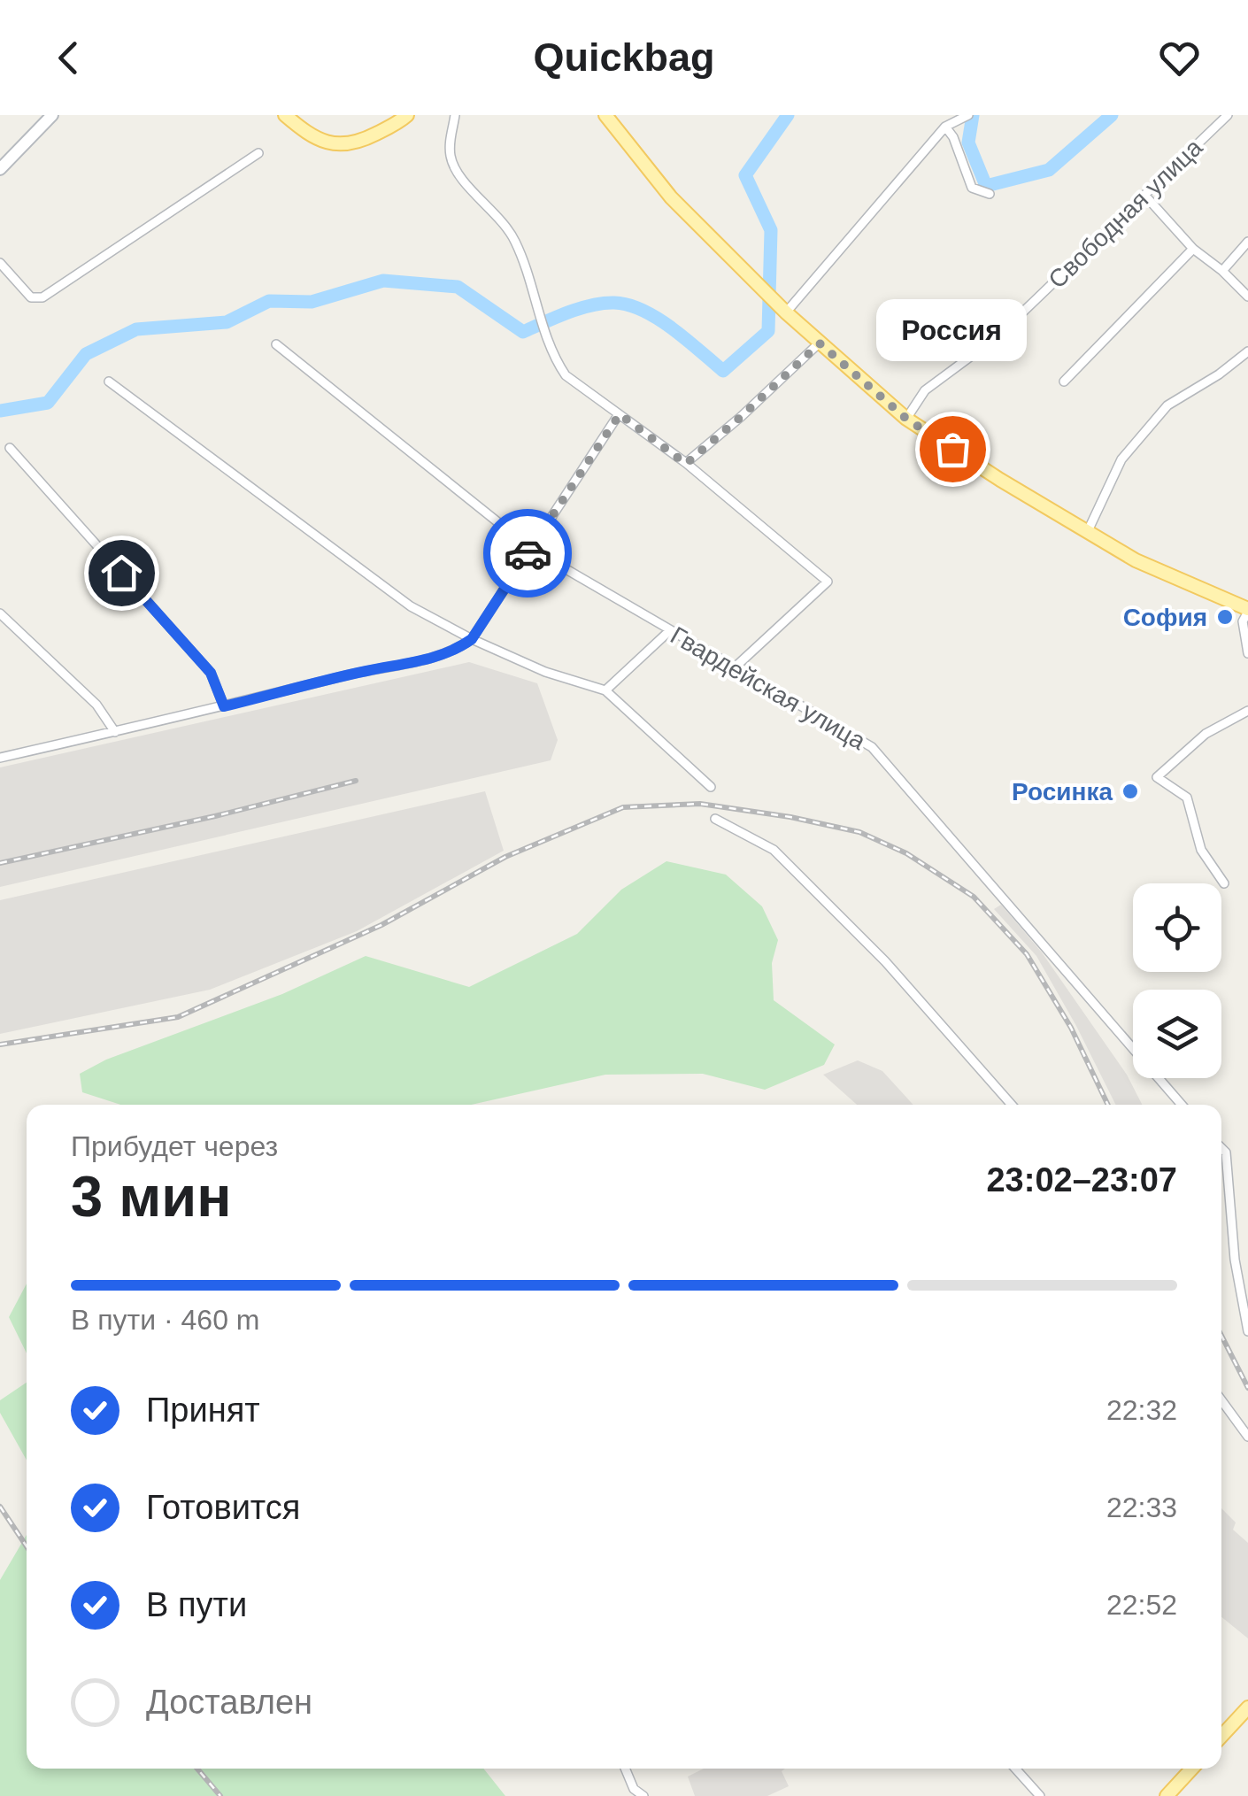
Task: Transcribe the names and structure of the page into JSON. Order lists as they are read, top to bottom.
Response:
{
  "streets": {
    "street": ["Свободная улица", "Гвардейская улица"]
  },
  "places": ["Россия", "София", "Росинка"],
  "page": {
    "header": "Quickbag",
    "bubble": "Россия",
    "heading": ["3 мин", "Прибудет через", "23:02–23:07"],
    "bar": "В пути · 460 m",
    "list": [
      ["Принят", "22:32"],
      ["Готовится", "22:33"],
      ["В пути", "22:52"],
      "Доставлен"
    ]
  }
}
